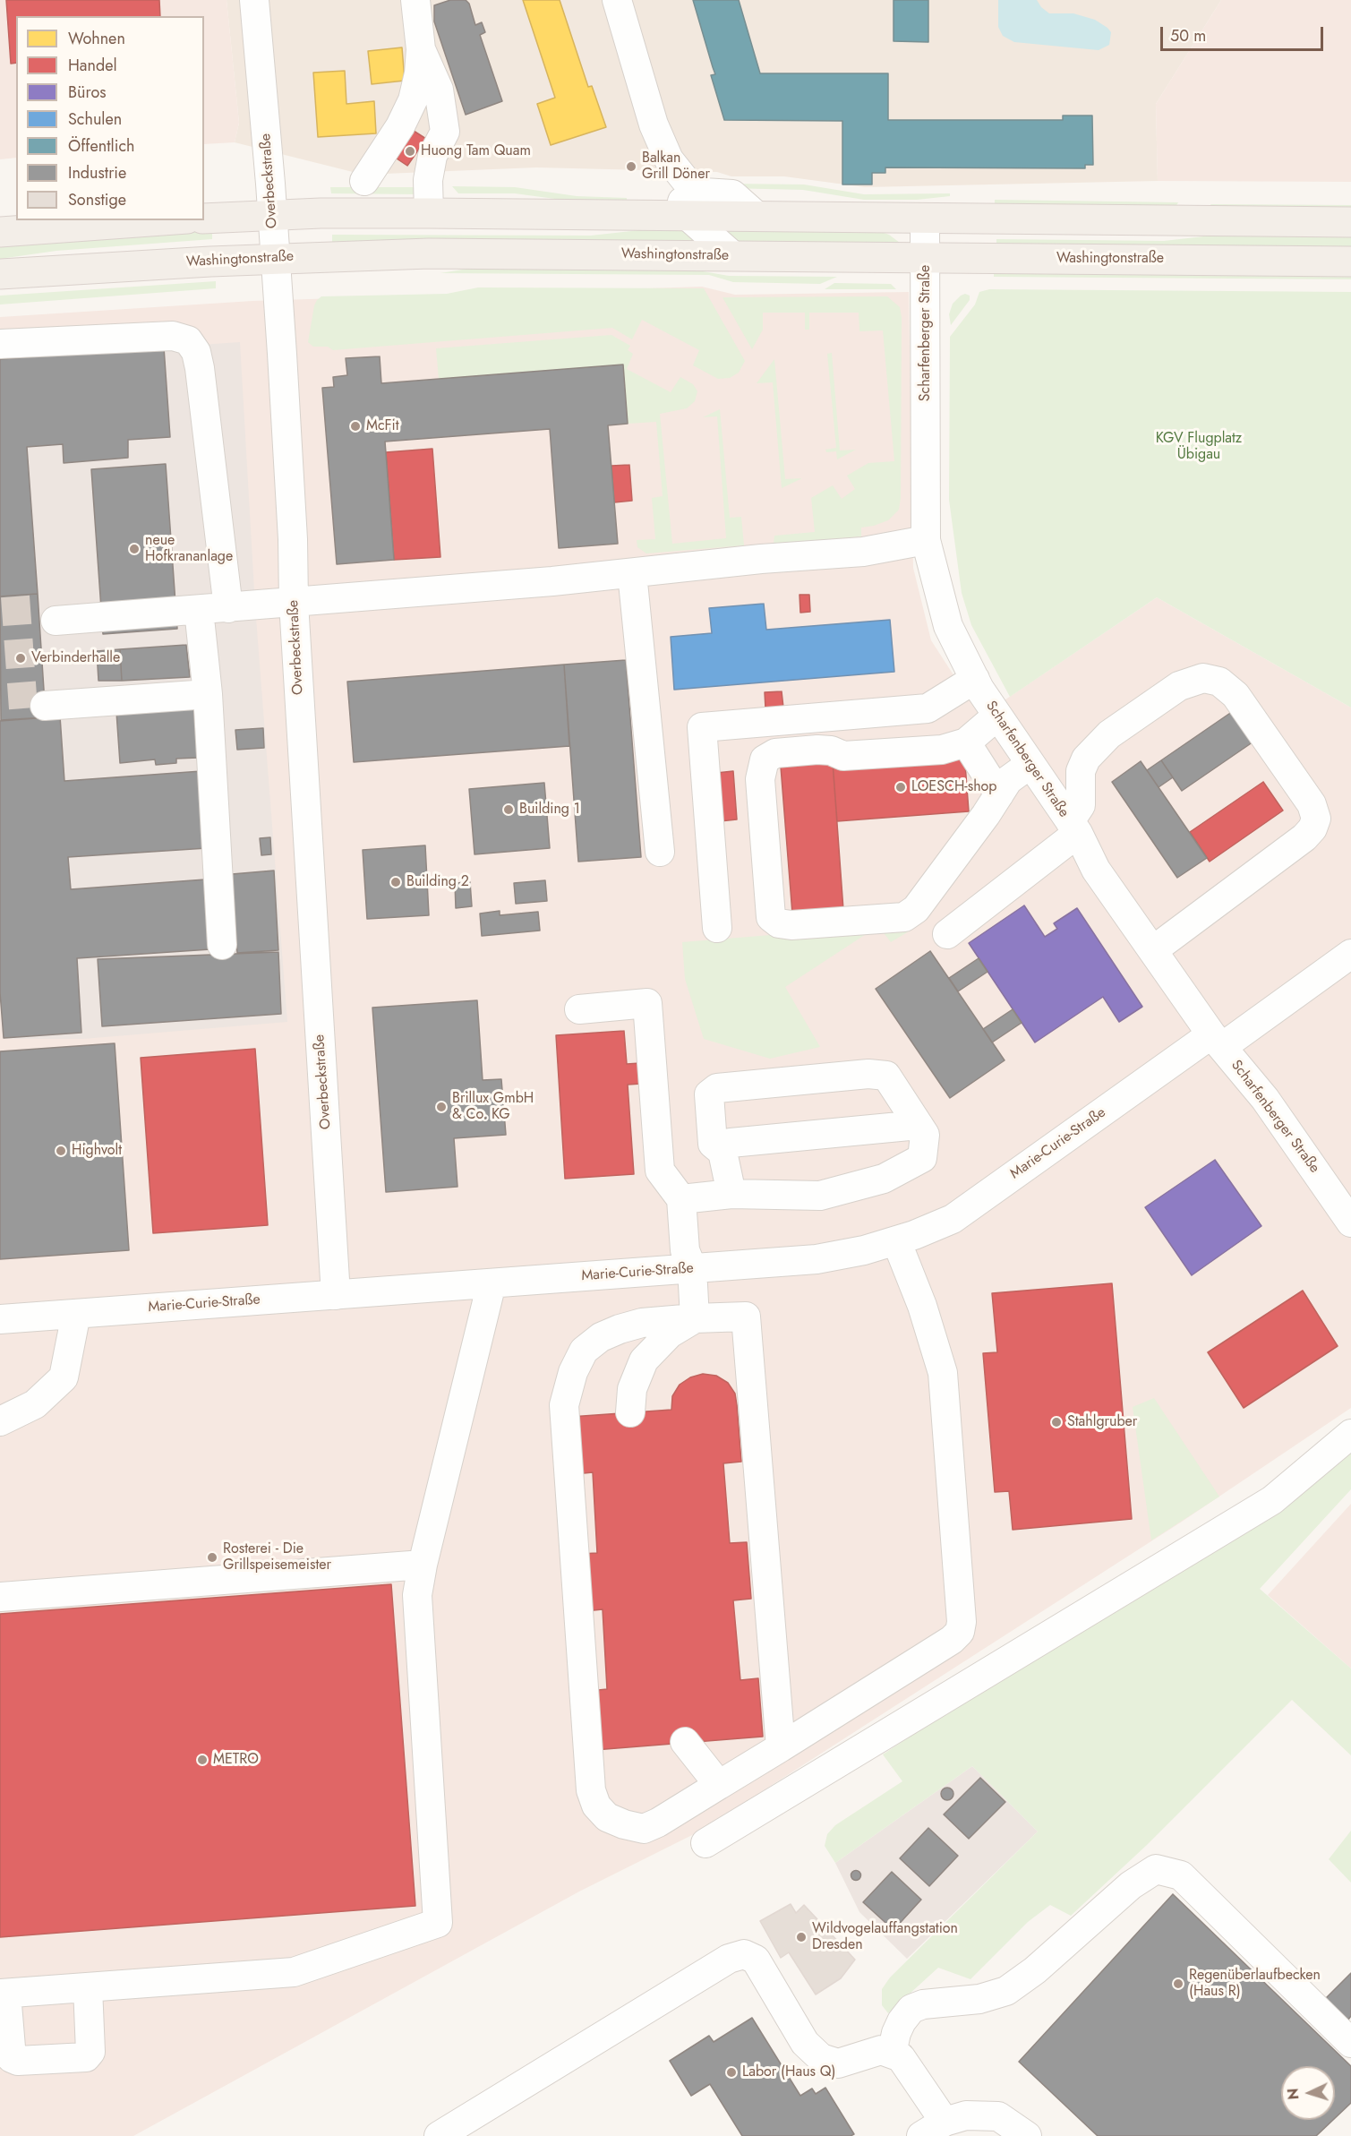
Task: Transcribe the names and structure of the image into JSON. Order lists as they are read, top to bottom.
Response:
{
  "streets": {
    "main road": ["Washingtonstraße"],
    "street": ["Overbeckstraße", "Scharfenberger Straße", "Marie-Curie-Straße"]
  },
  "crossings": [
    ["Overbeckstraße", "Washingtonstraße"],
    ["Overbeckstraße", "Marie-Curie-Straße"],
    ["Washingtonstraße", "Scharfenberger Straße"],
    ["Scharfenberger Straße", "Marie-Curie-Straße"]
  ],
  "parks": ["KGV Flugplatz Übigau"],
  "places": [
    "Huong Tam Quam",
    "Balkan Grill Döner",
    "McFit",
    "neue Hofkrananlage",
    "Verbinderhalle",
    "LOESCH-shop",
    "Building 1",
    "Building 2",
    "Brillux GmbH & Co. KG",
    "Highvolt",
    "Stahlgruber",
    "Rosterei - Die Grillspeisemeister",
    "METRO",
    "Wildvogelauffangstation Dresden",
    "Regenüberlaufbecken (Haus R)",
    "Labor (Haus Q)"
  ],
  "legend": [
    "Wohnen",
    "Handel",
    "Büros",
    "Schulen",
    "Öffentlich",
    "Industrie",
    "Sonstige"
  ],
  "scale_bar": "50 m",
  "north": "left"
}
